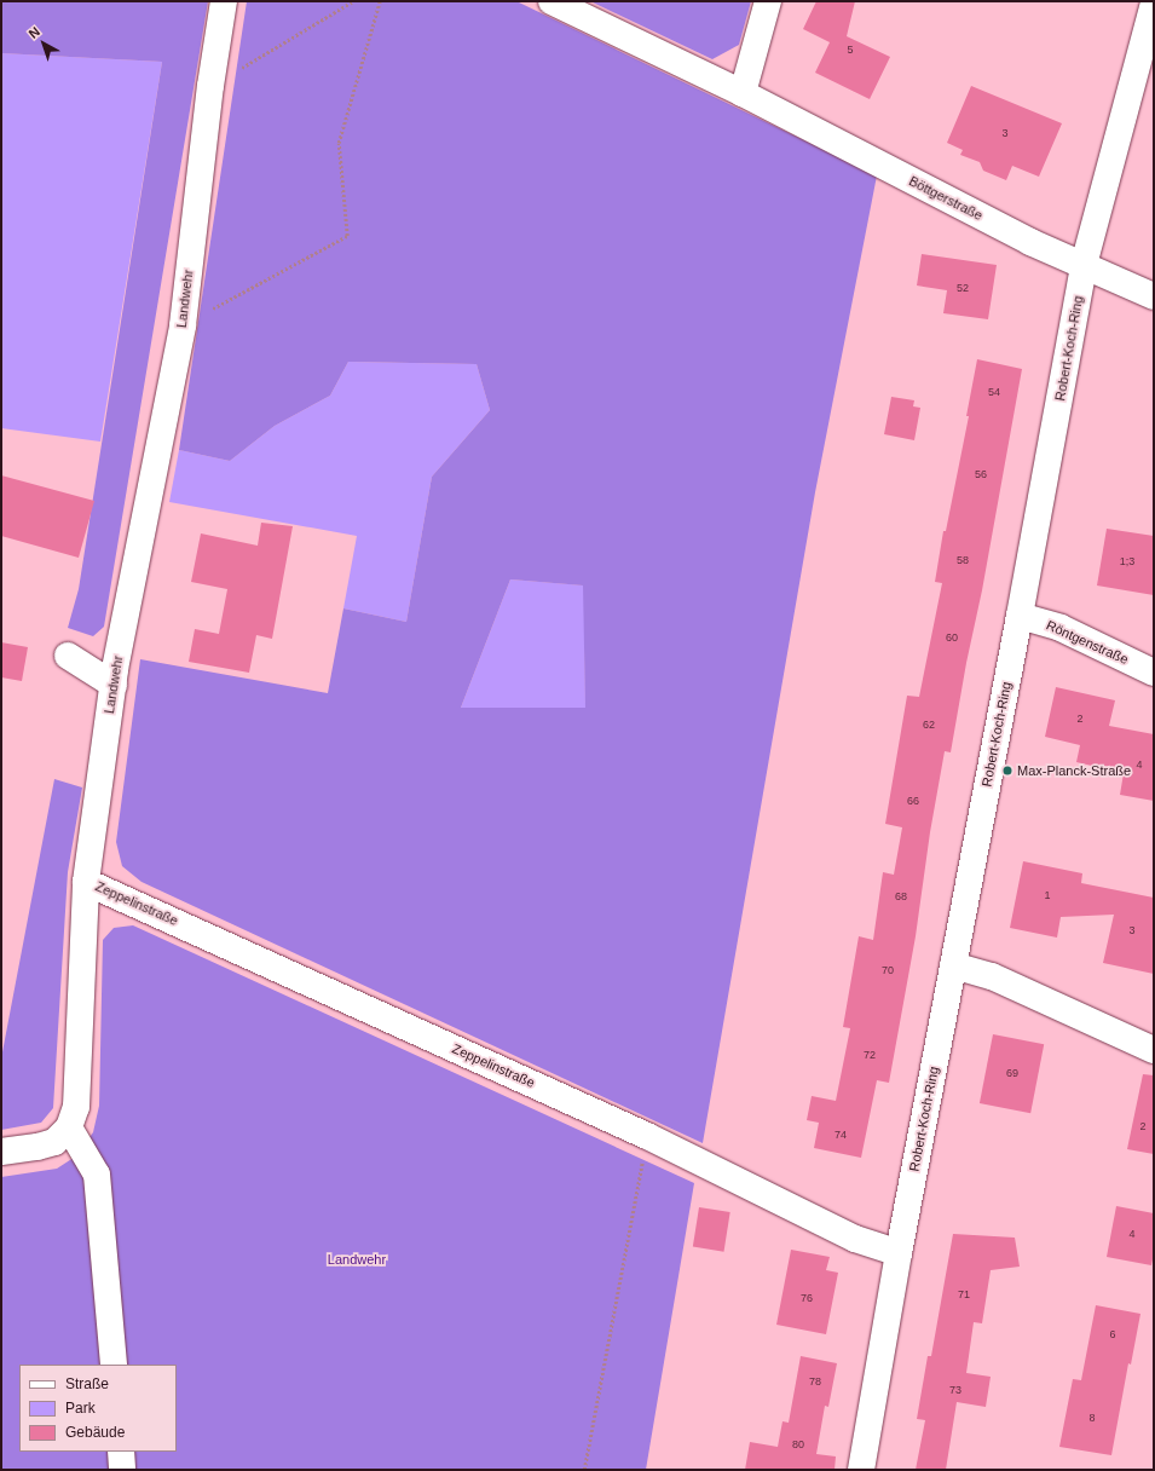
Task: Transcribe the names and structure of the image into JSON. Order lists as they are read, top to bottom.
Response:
{
  "streets": {
    "street": [
      "Böttgerstraße",
      "Landwehr",
      "Robert-Koch-Ring",
      "Röntgenstraße",
      "Zeppelinstraße"
    ]
  },
  "crossings": [
    ["Böttgerstraße", "Robert-Koch-Ring"],
    ["Landwehr", "Zeppelinstraße"],
    ["Robert-Koch-Ring", "Röntgenstraße"],
    ["Robert-Koch-Ring", "Zeppelinstraße"]
  ],
  "parks": ["Landwehr"],
  "places": ["Max-Planck-Straße"],
  "house_numbers": [
    "5",
    "3",
    "52",
    "54",
    "56",
    "58",
    "1;3",
    "60",
    "2",
    "62",
    "4",
    "66",
    "1",
    "68",
    "3",
    "70",
    "72",
    "69",
    "2",
    "74",
    "4",
    "71",
    "76",
    "6",
    "78",
    "73",
    "8",
    "80"
  ],
  "legend": ["Straße", "Park", "Gebäude"],
  "north": "top left"
}
